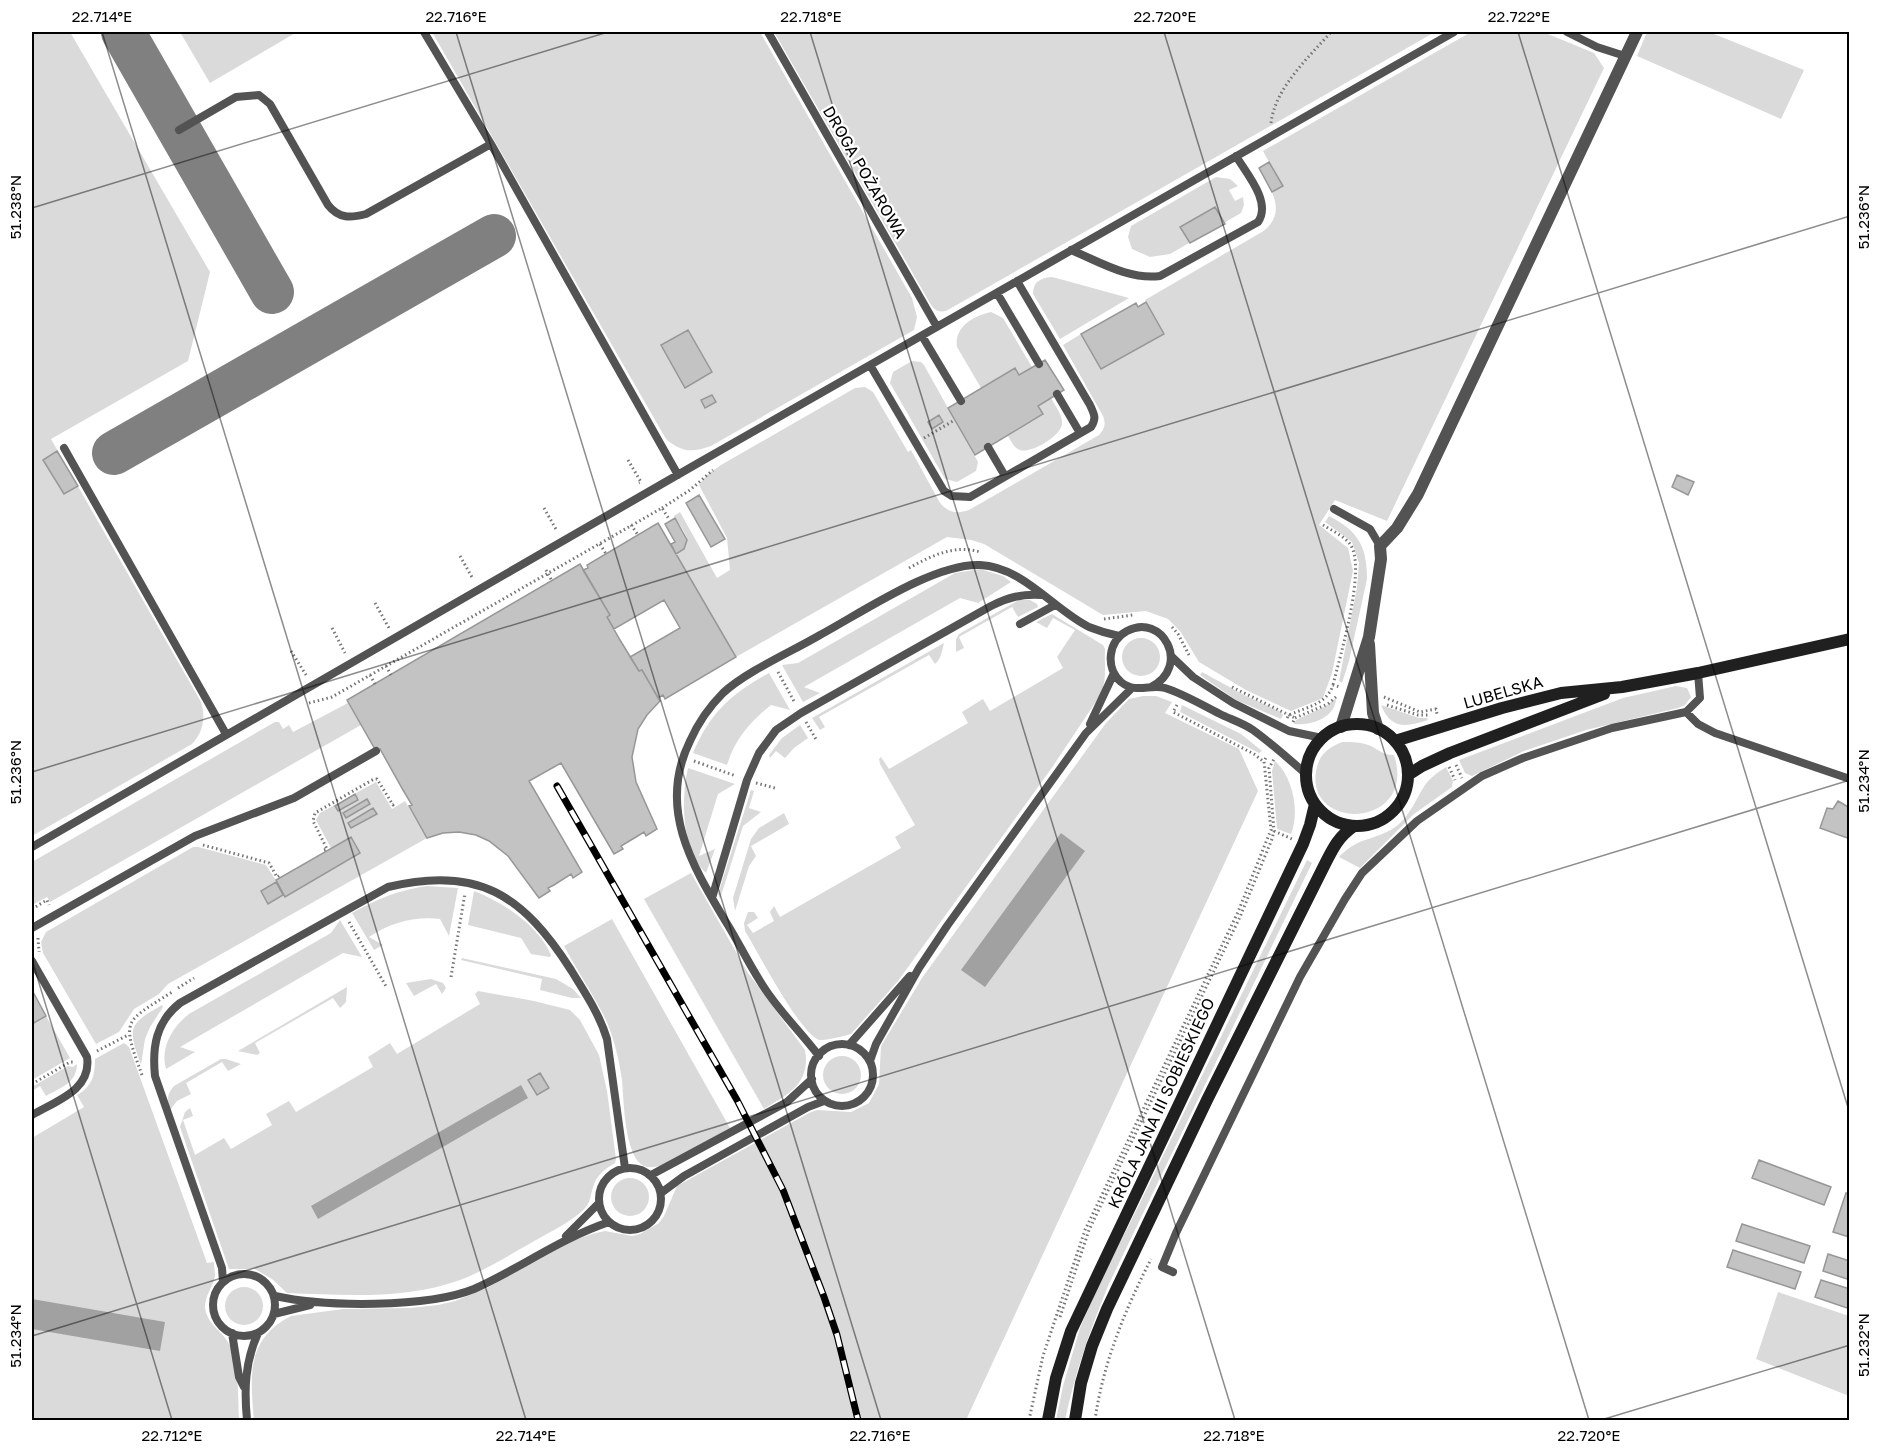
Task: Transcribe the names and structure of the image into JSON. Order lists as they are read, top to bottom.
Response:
{
  "streets": {
    "main road": ["LUBELSKA", "KRÓLA JANA III SOBIESKIEGO"],
    "lane": ["DROGA POŻAROWA"]
  },
  "crossings": [
    ["LUBELSKA", "KRÓLA JANA III SOBIESKIEGO"]
  ],
  "coordinates": [
    "22.714°E",
    "22.716°E",
    "22.718°E",
    "22.720°E",
    "22.722°E",
    "51.238°N",
    "51.236°N",
    "51.234°N",
    "51.232°N",
    "22.712°E"
  ]
}
